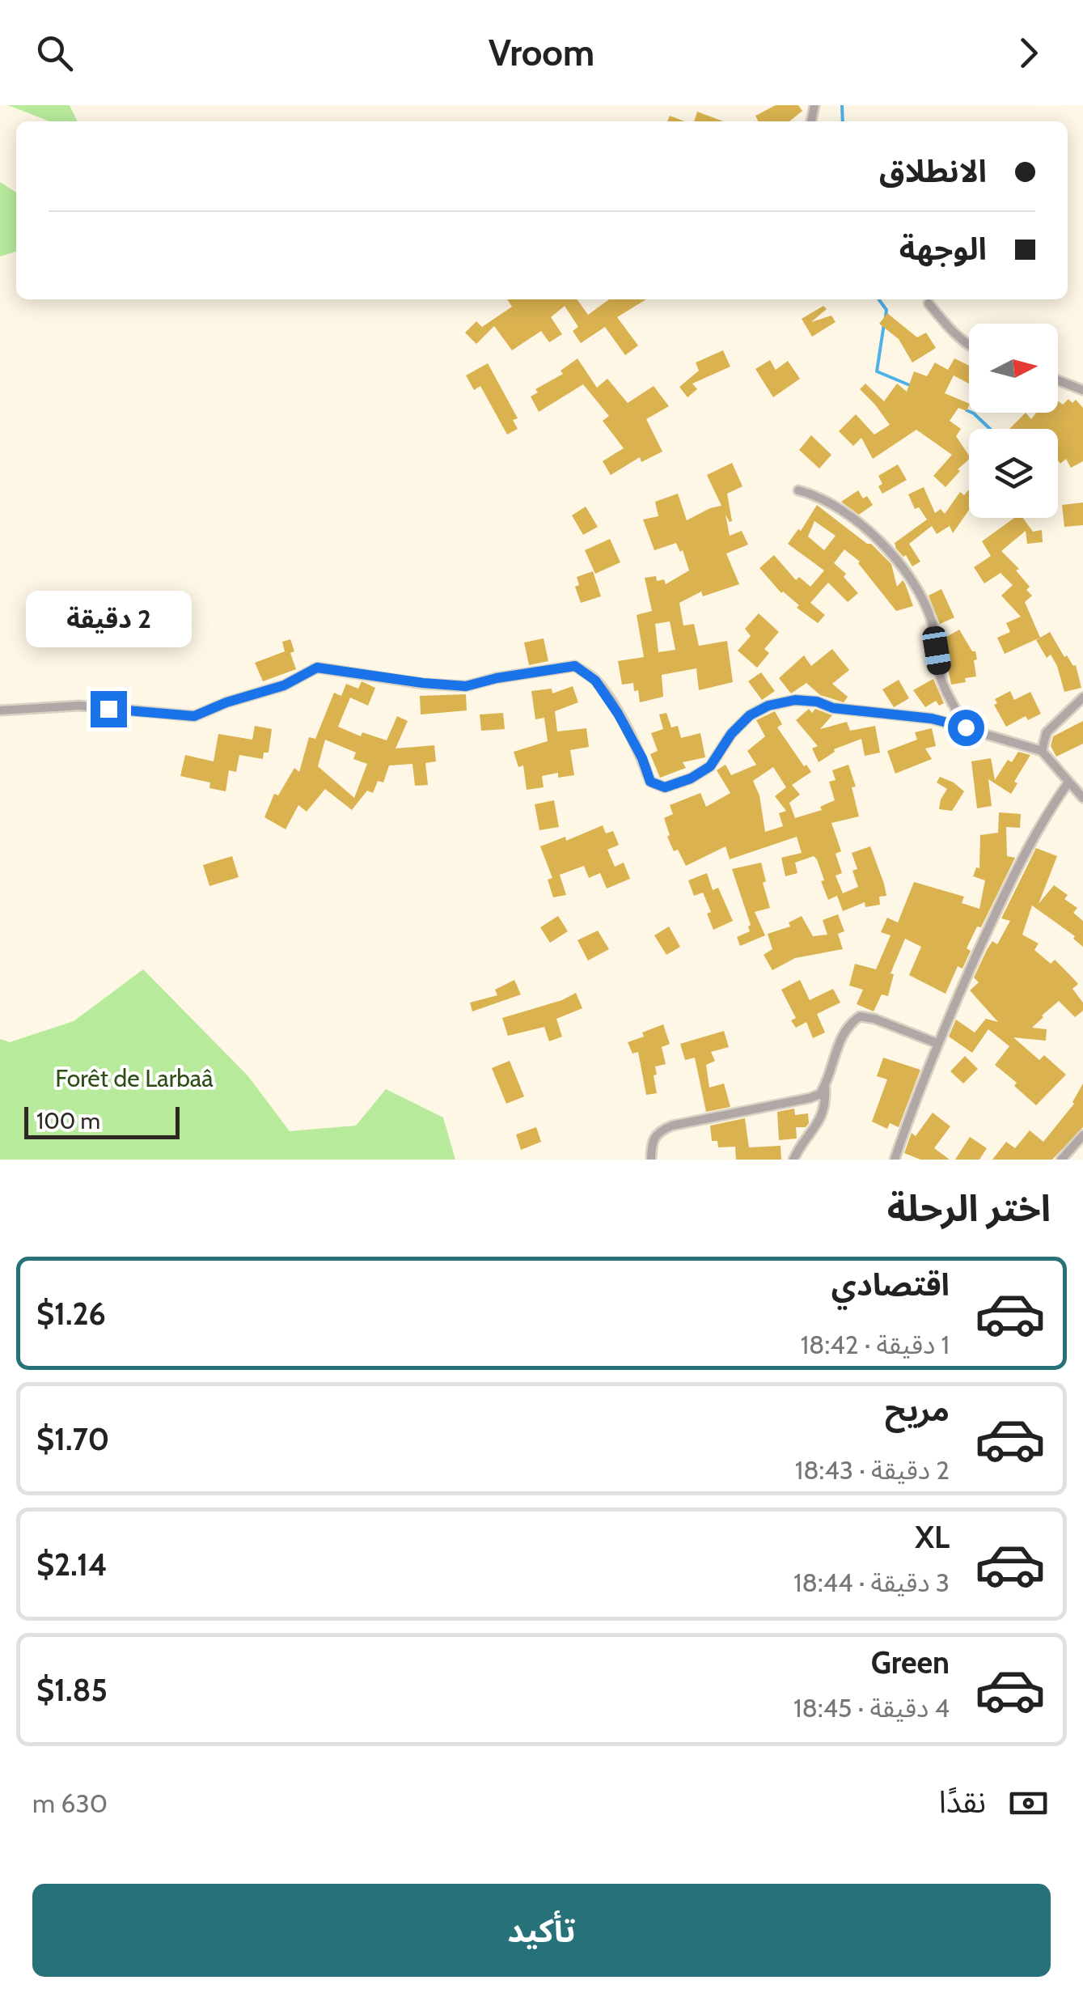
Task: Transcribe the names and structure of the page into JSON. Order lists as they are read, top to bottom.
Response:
{
  "parks": ["Forêt de Larbaâ"],
  "scale_bar": "100 m",
  "north": "right",
  "page": {
    "header": "Vroom",
    "banner": ["الانطلاق", "الوجهة"],
    "bubble": "2 دقيقة",
    "scale": "100 m",
    "heading": "اختر الرحلة",
    "list": [
      {
        "name": "اقتصادي",
        "note": "1 دقيقة · 18:42",
        "value": "$1.26"
      },
      {
        "name": "مريح",
        "note": "2 دقيقة · 18:43",
        "value": "$1.70"
      },
      {
        "name": "XL",
        "note": "3 دقيقة · 18:44",
        "value": "$2.14"
      },
      {
        "name": "Green",
        "note": "4 دقيقة · 18:45",
        "value": "$1.85"
      }
    ],
    "pay": ["نقدًا", "630 m"],
    "buttons": "تأكيد"
  }
}
